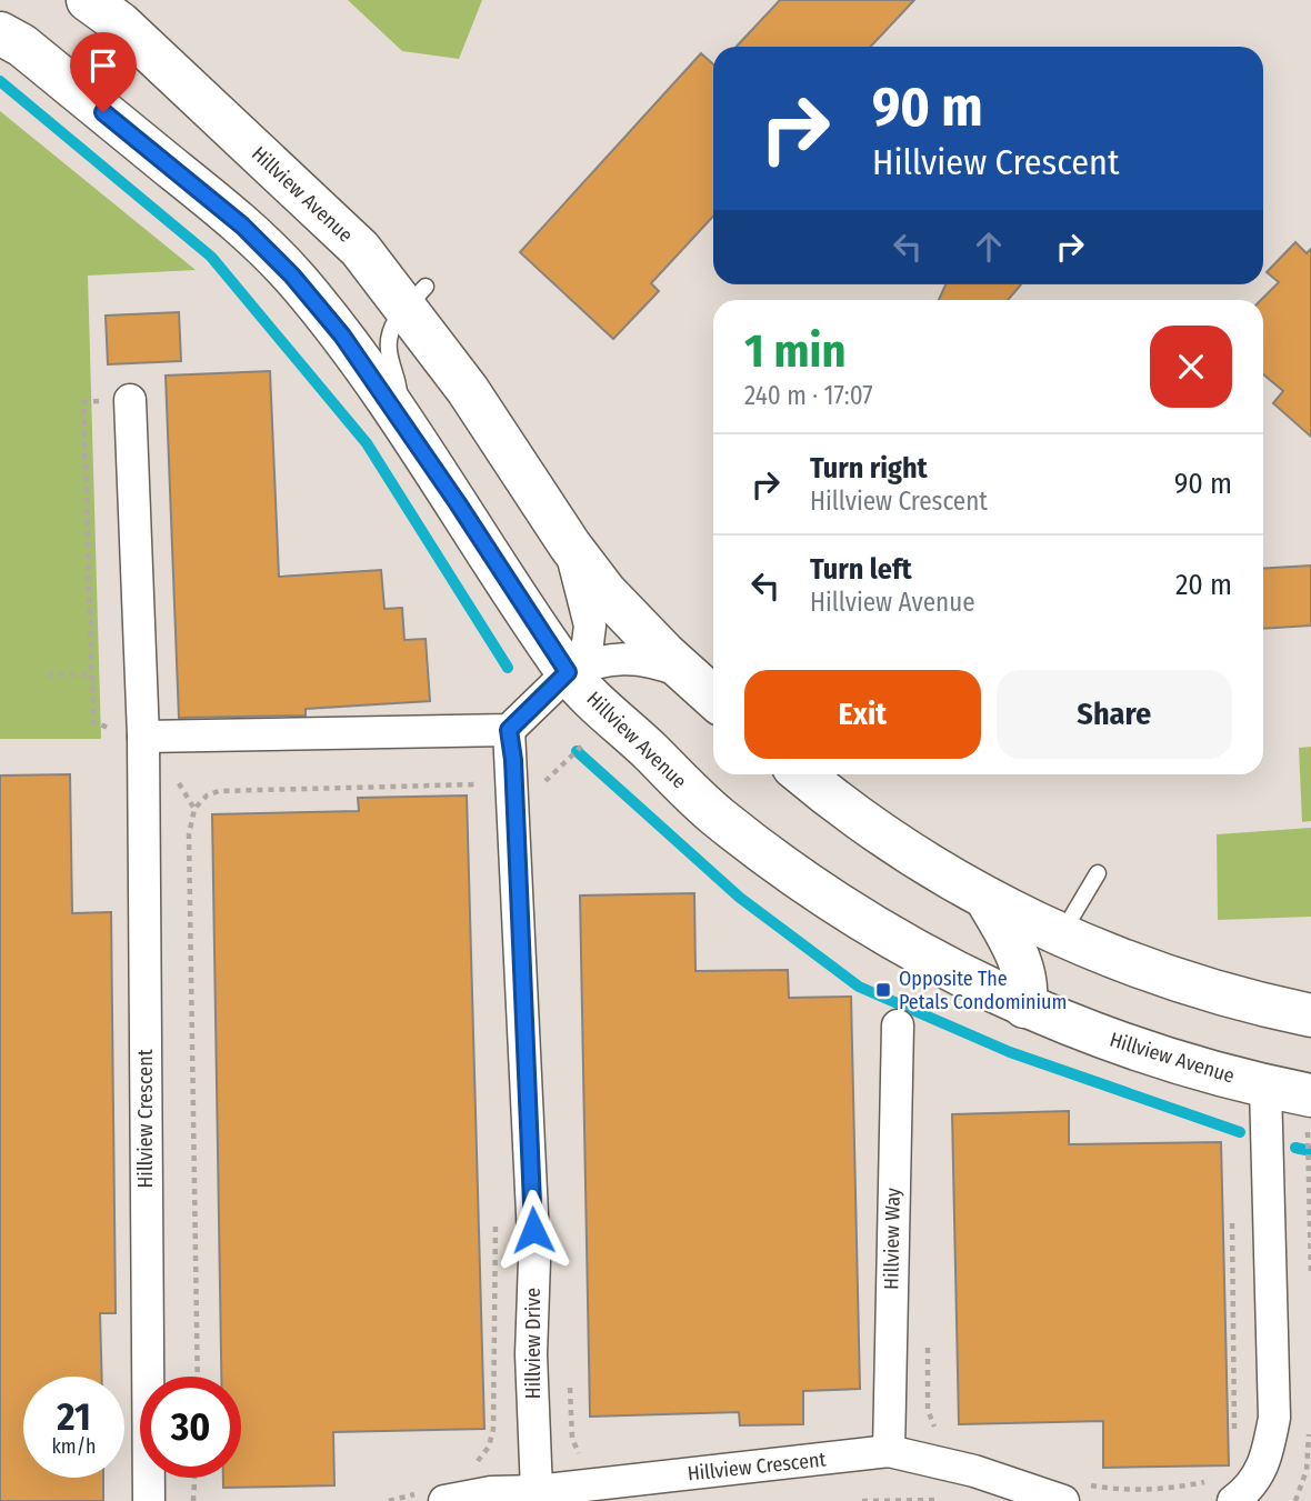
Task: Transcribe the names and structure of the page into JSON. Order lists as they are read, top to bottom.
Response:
{
  "streets": {
    "street": [
      "Hillview Avenue",
      "Hillview Crescent",
      "Hillview Way",
      "Hillview Drive"
    ]
  },
  "crossings": [
    ["Hillview Crescent", "Hillview Way"],
    ["Hillview Crescent", "Hillview Drive"]
  ],
  "places": {
    "transit": ["Opposite The Petals Condominium"]
  },
  "page": {
    "turn": ["90 m", "Hillview Crescent"],
    "heading": ["1 min", "240 m · 17:07"],
    "list": [
      {
        "name": "Turn right",
        "note": "Hillview Crescent",
        "value": "90 m"
      },
      {
        "name": "Turn left",
        "note": "Hillview Avenue",
        "value": "20 m"
      }
    ],
    "buttons": ["Exit", "Share"],
    "speed": "21 km/h",
    "limit": "30"
  }
}
